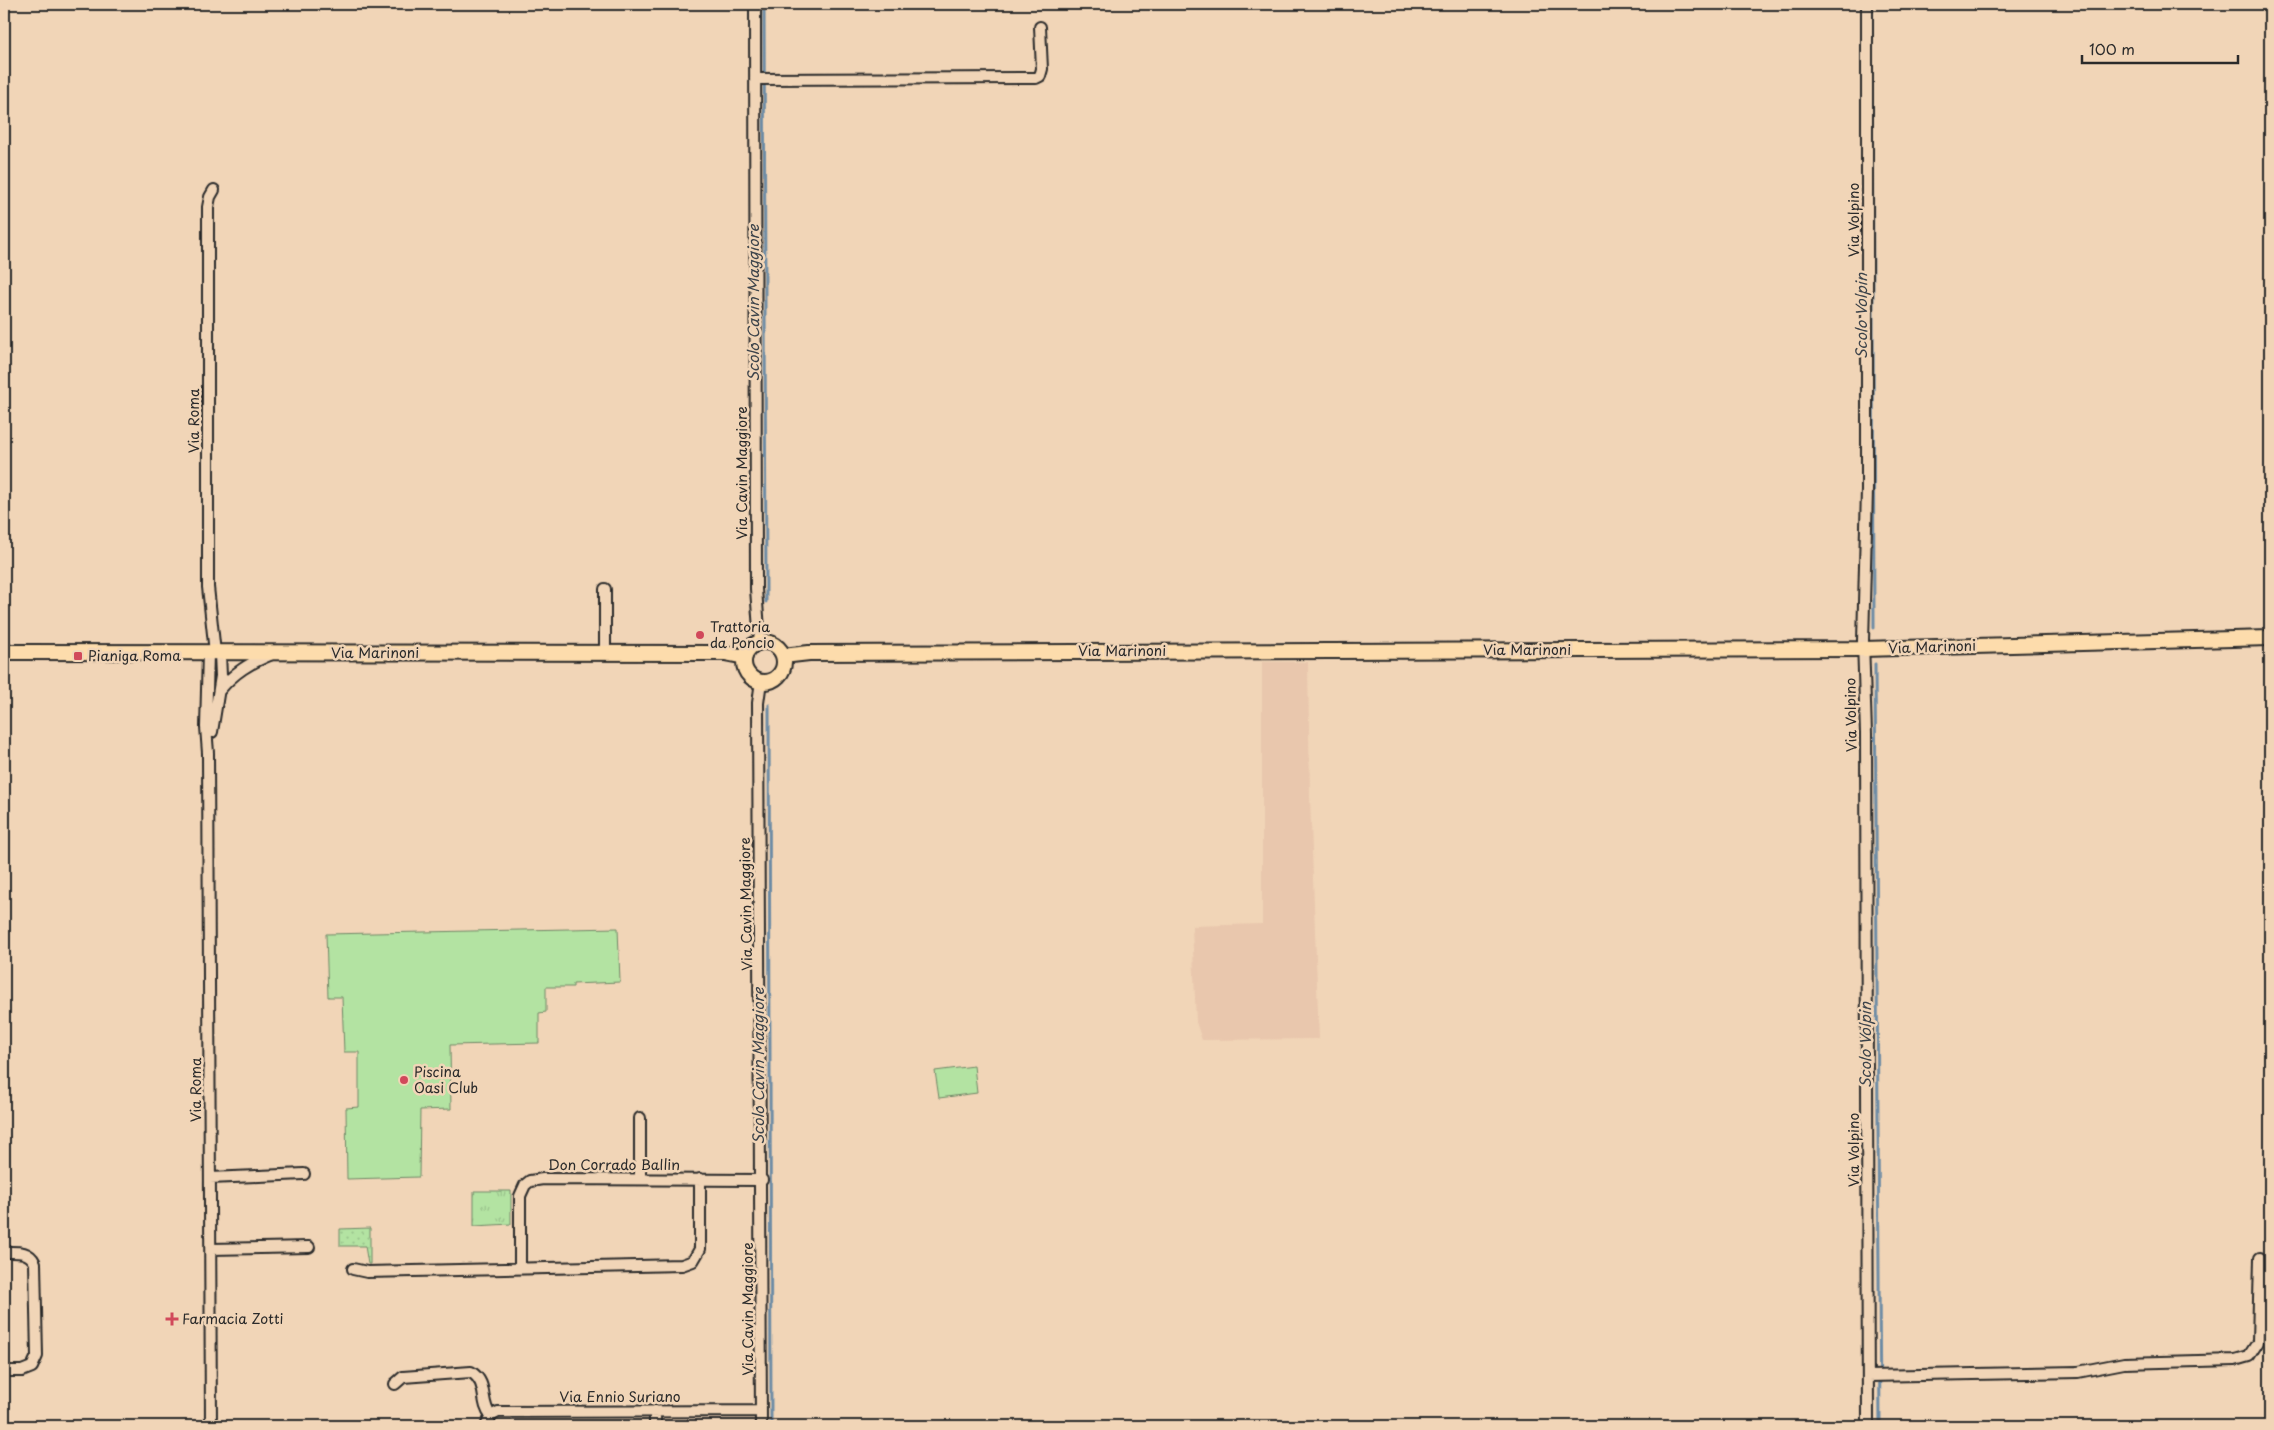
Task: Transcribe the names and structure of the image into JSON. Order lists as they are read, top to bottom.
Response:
{
  "streets": {
    "main road": ["Via Marinoni"],
    "street": [
      "Via Volpino",
      "Via Roma",
      "Via Cavin Maggiore",
      "Don Corrado Ballin",
      "Via Ennio Suriano"
    ]
  },
  "crossings": [
    ["Via Volpino", "Via Marinoni"],
    ["Via Roma", "Via Marinoni"],
    ["Via Cavin Maggiore", "Via Marinoni"],
    ["Via Cavin Maggiore", "Don Corrado Ballin"],
    ["Via Cavin Maggiore", "Via Ennio Suriano"]
  ],
  "water": ["Scolo Cavin Maggiore", "Scolo Volpin"],
  "places": {
    "other": ["Trattoria da Poncio", "Piscina Oasi Club"],
    "transit": ["Pianiga Roma"],
    "health": ["Farmacia Zotti"]
  },
  "scale_bar": "100 m"
}
